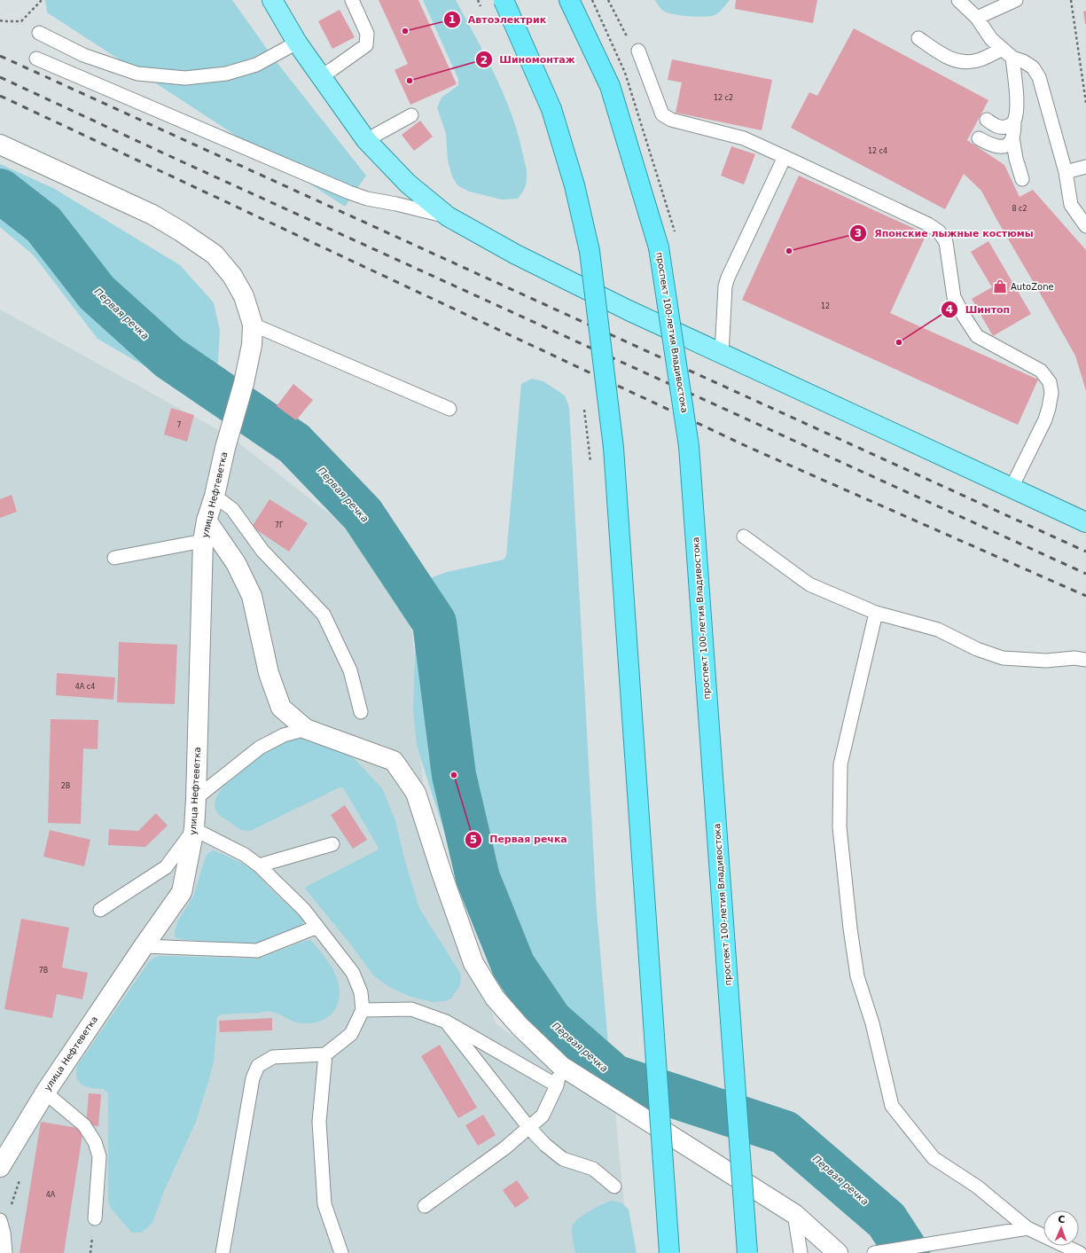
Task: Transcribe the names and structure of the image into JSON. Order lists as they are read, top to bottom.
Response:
{
  "streets": {
    "highway": ["проспект 100-летия Владивостока"],
    "street": ["улица Нефтеветка"]
  },
  "water": ["Первая речка"],
  "places": {
    "other": [
      "Автоэлектрик",
      "Шиномонтаж",
      "Японские лыжные костюмы",
      "Шинтоп",
      "Первая речка"
    ],
    "shop": ["AutoZone"]
  },
  "house_numbers": [
    "12 с2",
    "12 с4",
    "8 с2",
    "12",
    "7",
    "7Г",
    "4А с4",
    "2В",
    "7В",
    "4А"
  ],
  "north": "top"
}
